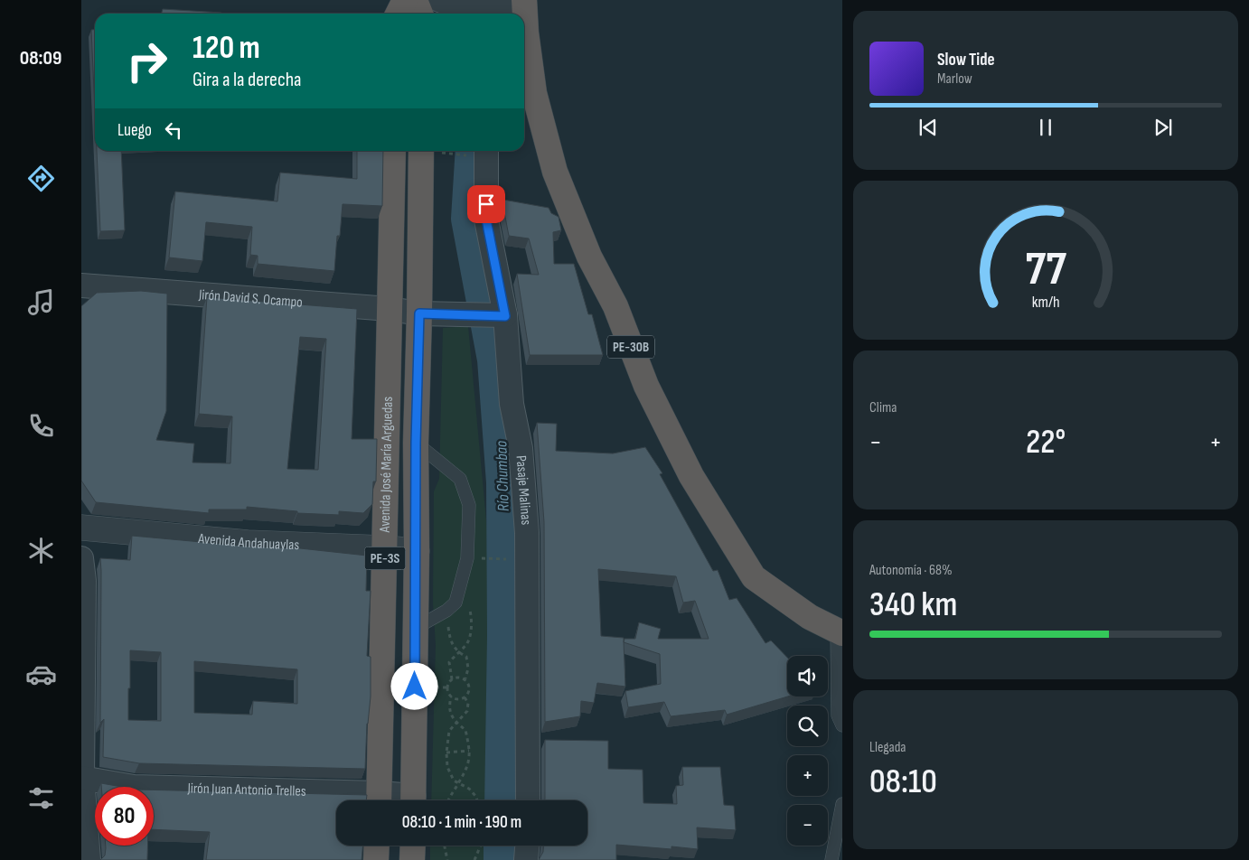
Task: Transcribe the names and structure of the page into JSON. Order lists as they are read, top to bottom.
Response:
{
  "streets": {
    "highway": ["PE-30B", "Avenida José María Arguedas", "PE-3S"],
    "street": [
      "Jirón David S. Ocampo",
      "Pasaje Malinas",
      "Avenida Andahuaylas",
      "Jirón Juan Antonio Trelles"
    ]
  },
  "crossings": [
    ["Jirón David S. Ocampo", "Avenida José María Arguedas"],
    ["Jirón David S. Ocampo", "Pasaje Malinas"],
    ["Avenida José María Arguedas", "Avenida Andahuaylas"],
    ["Avenida José María Arguedas", "Jirón Juan Antonio Trelles"]
  ],
  "water": ["Río Chumbao"],
  "page": {
    "tabs": "08:09",
    "turn": ["120 m", "Gira a la derecha"],
    "song": ["Slow Tide", "Marlow"],
    "then": "Luego",
    "tile": [
      "Clima",
      ["Autonomía · 68%", "340 km"],
      ["Llegada", "08:10"]
    ],
    "heat": ["−", "22°", "+"],
    "map_buttons": ["+", "−"],
    "limit": "80",
    "trip": "08:10 · 1 min · 190 m",
    "gauge": ["77", "km/h"]
  }
}
